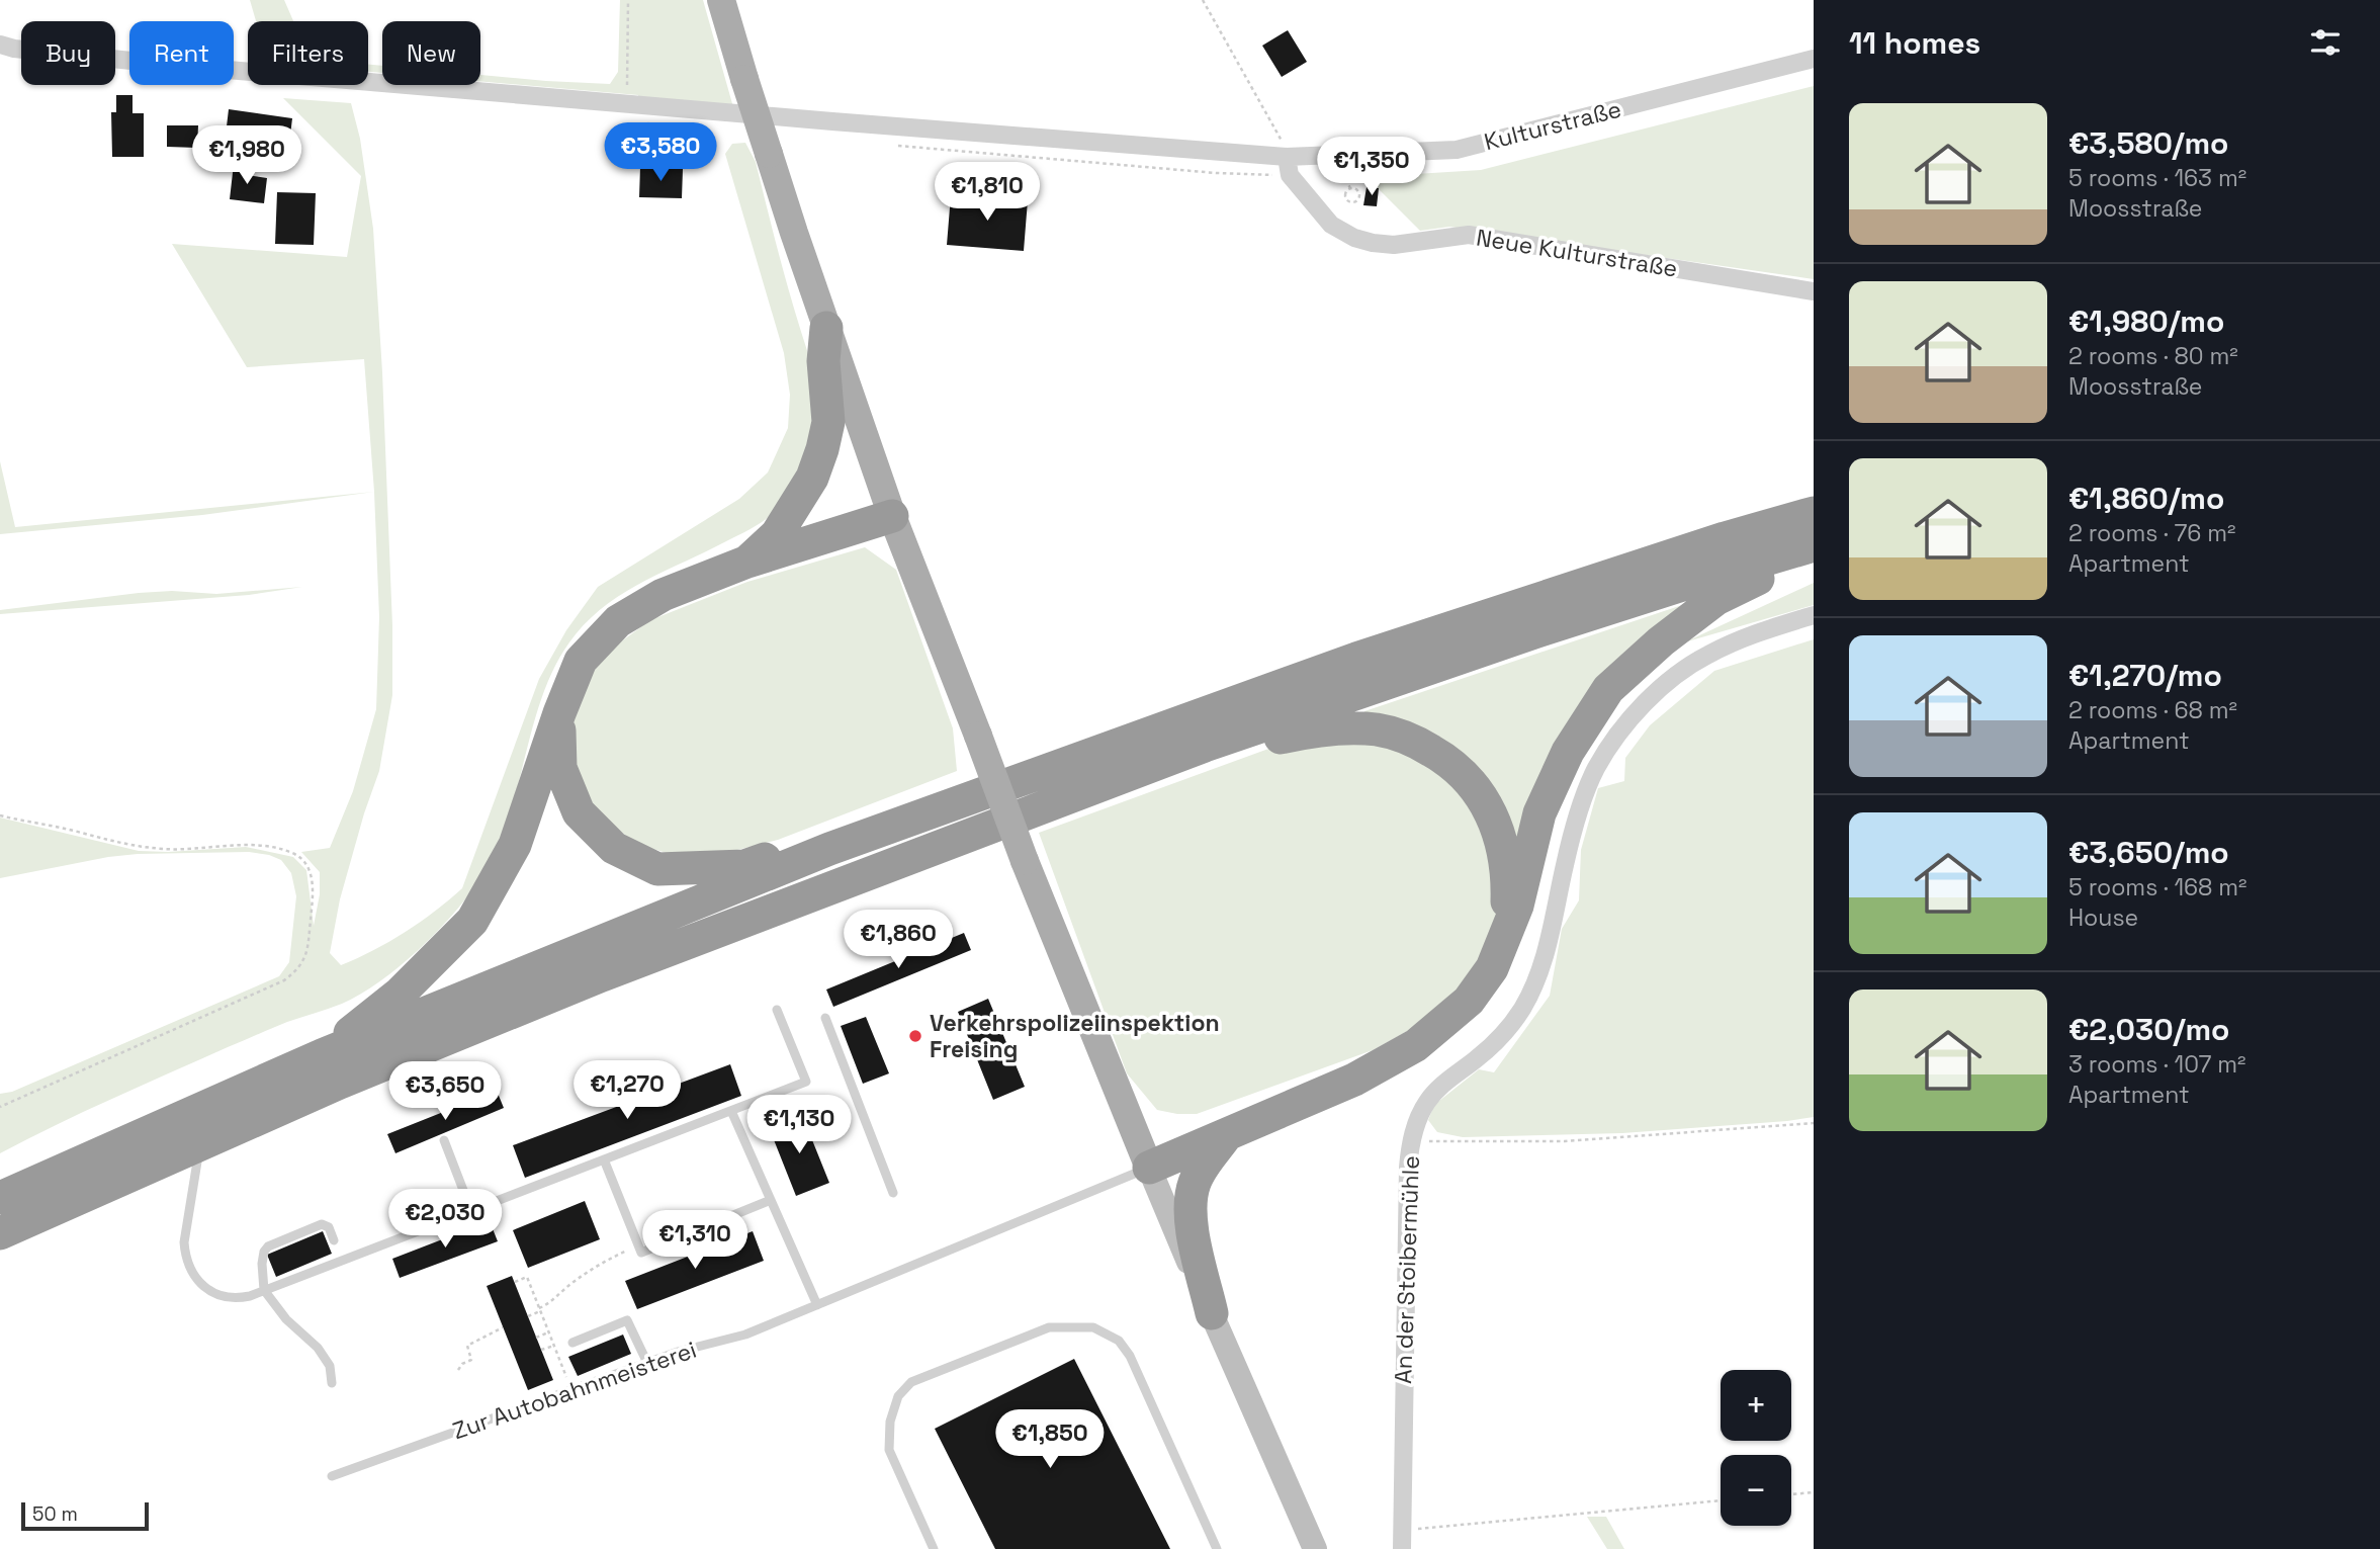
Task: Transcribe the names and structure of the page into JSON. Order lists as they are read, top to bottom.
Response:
{
  "streets": {
    "street": ["Kulturstraße", "Neue Kulturstraße", "An der Stoibermühle"],
    "lane": ["Zur Autobahnmeisterei"]
  },
  "crossings": [
    ["Kulturstraße", "Neue Kulturstraße"]
  ],
  "places": ["Verkehrspolizeiinspektion Freising"],
  "scale_bar": "50 m",
  "page": {
    "heading": "11 homes",
    "chip": [
      "Buy",
      "Rent",
      "Filters",
      "New"
    ],
    "list": [
      {
        "name": "€3,580/mo",
        "note": "5 rooms · 163 m² · Moosstraße"
      },
      {
        "name": "€1,980/mo",
        "note": "2 rooms · 80 m² · Moosstraße"
      },
      {
        "name": "€1,860/mo",
        "note": "2 rooms · 76 m² · Apartment"
      },
      {
        "name": "€1,270/mo",
        "note": "2 rooms · 68 m² · Apartment"
      },
      {
        "name": "€3,650/mo",
        "note": "5 rooms · 168 m² · House"
      },
      {
        "name": "€2,030/mo",
        "note": "3 rooms · 107 m² · Apartment"
      }
    ],
    "price": [
      "€3,580",
      "€1,980",
      "€1,350",
      "€1,810",
      "€1,860",
      "€1,270",
      "€3,650",
      "€1,130",
      "€2,030",
      "€1,310",
      "€1,850"
    ],
    "map_buttons": ["+", "−"],
    "scale": "50 m"
  }
}
